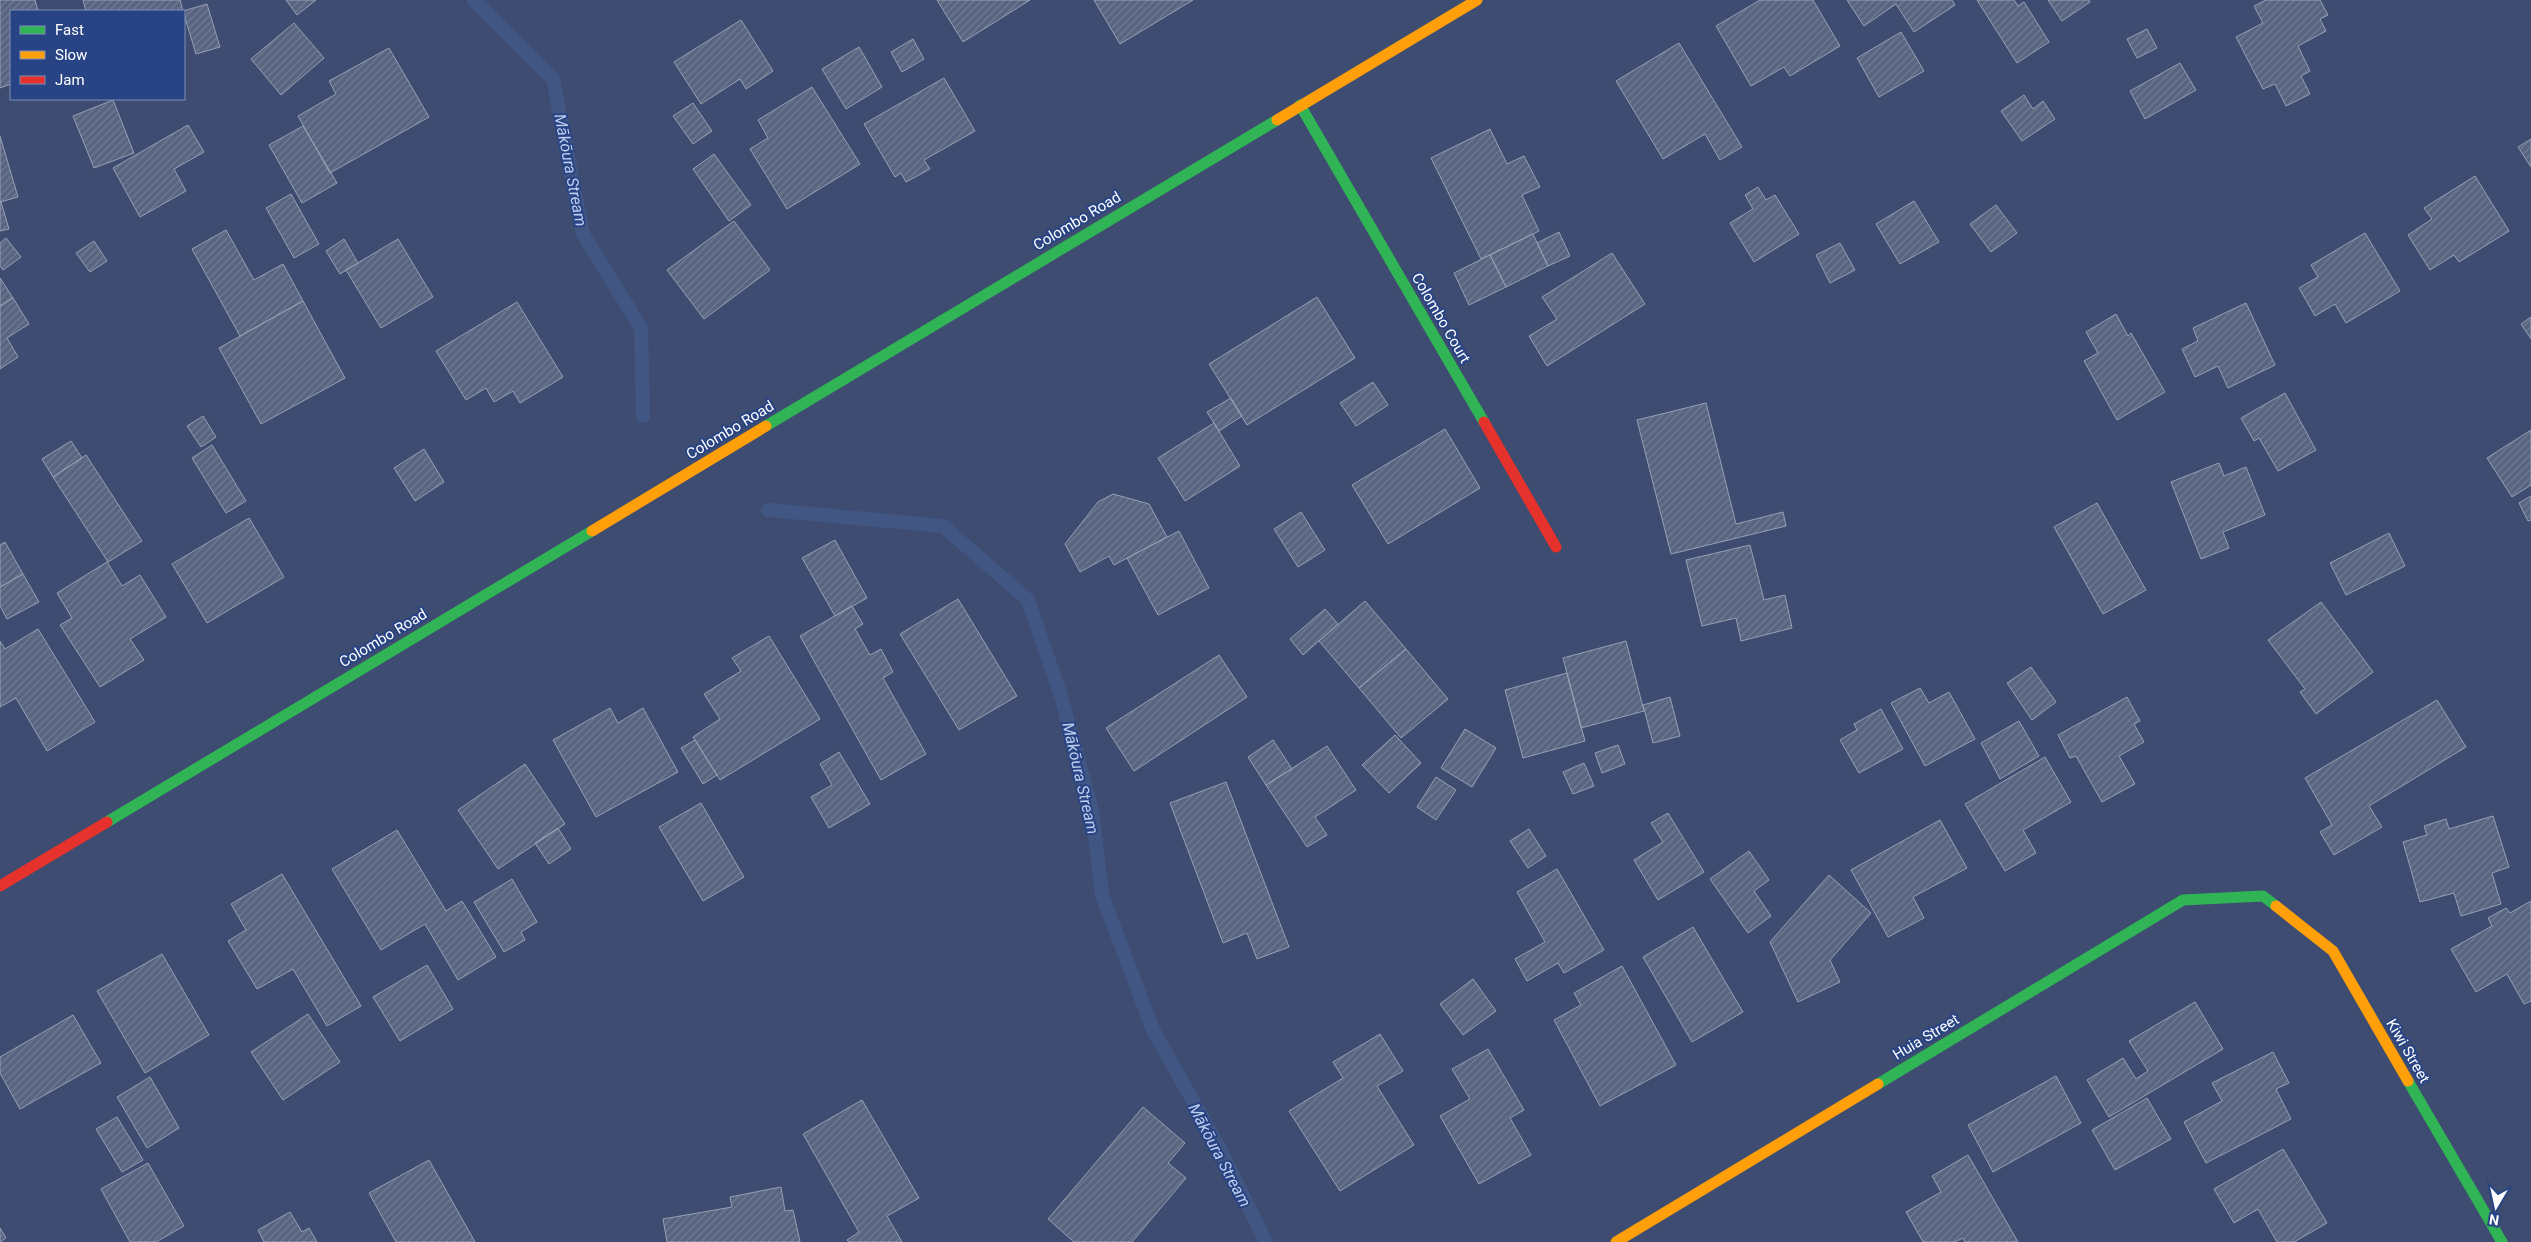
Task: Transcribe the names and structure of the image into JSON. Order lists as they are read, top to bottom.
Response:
{
  "streets": {
    "street": [
      "Colombo Road",
      "Colombo Court",
      "Huia Street",
      "Kiwi Street"
    ]
  },
  "crossings": [
    ["Colombo Road", "Colombo Court"],
    ["Huia Street", "Kiwi Street"]
  ],
  "water": ["Mākōura Stream"],
  "legend": ["Fast", "Slow", "Jam"],
  "north": "bottom"
}
